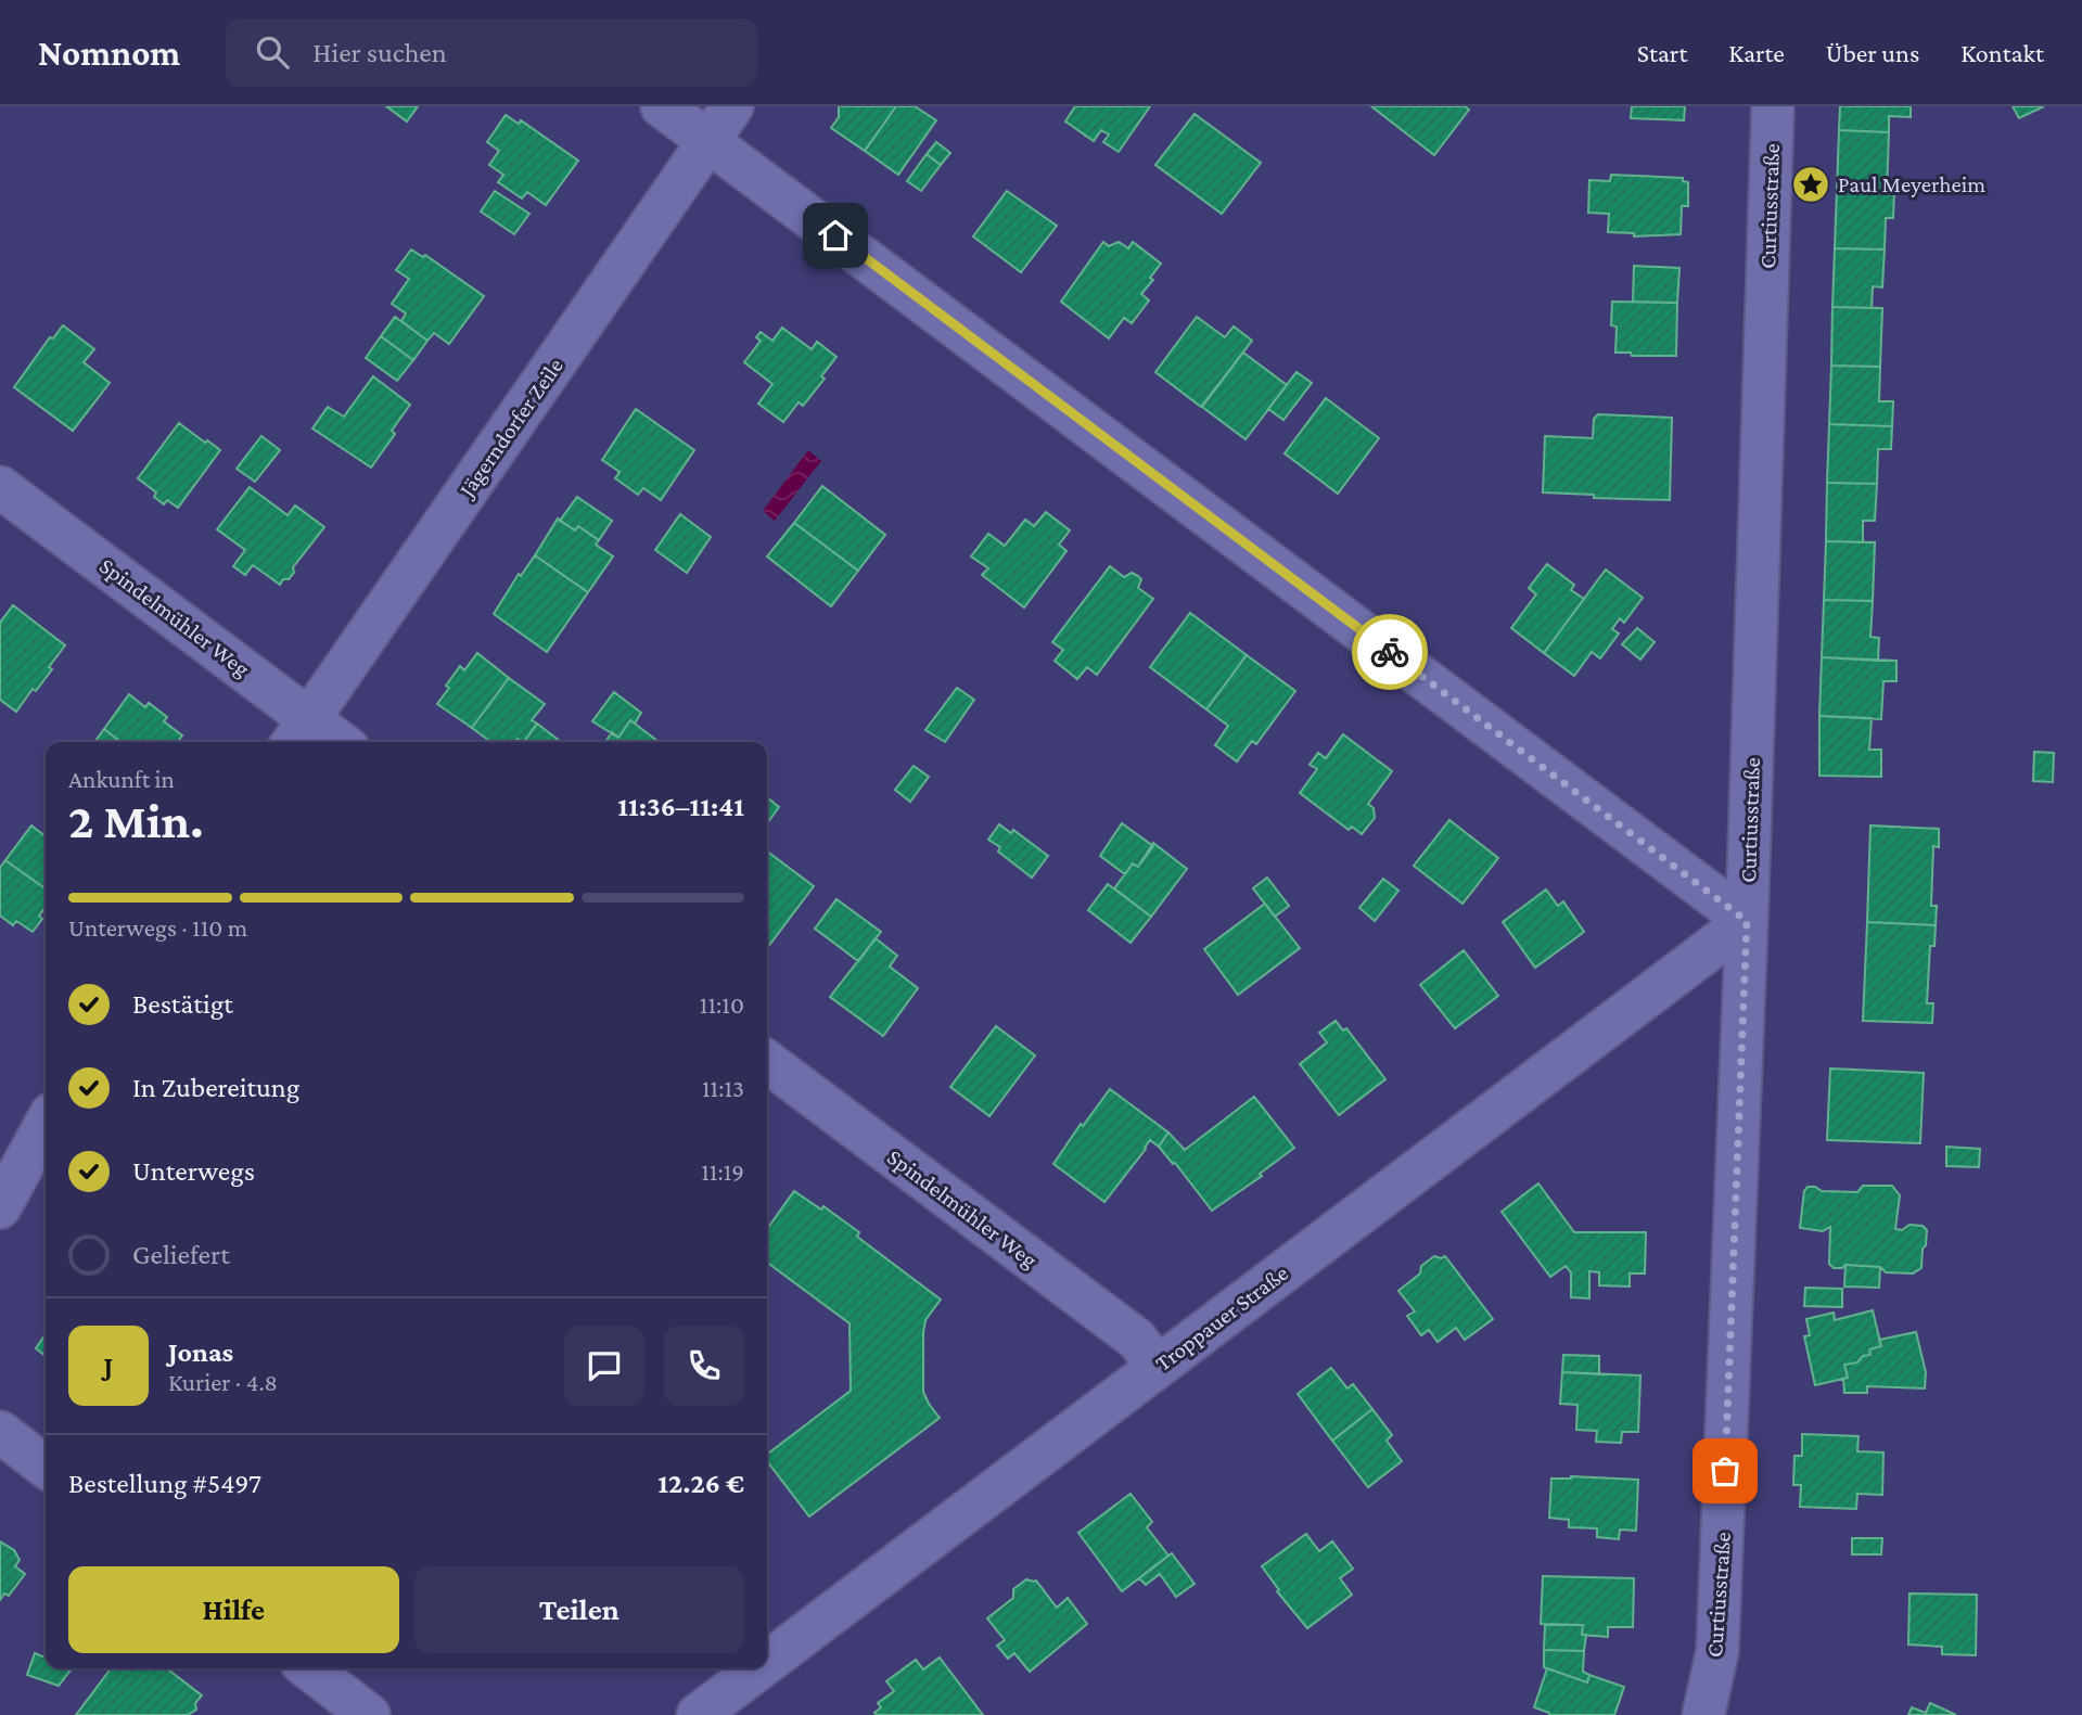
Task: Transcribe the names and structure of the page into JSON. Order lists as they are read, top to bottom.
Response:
{
  "streets": {
    "street": [
      "Curtiusstraße",
      "Jägerndorfer Zeile",
      "Spindelmühler Weg",
      "Troppauer Straße"
    ]
  },
  "crossings": [
    ["Curtiusstraße", "Troppauer Straße"],
    ["Jägerndorfer Zeile", "Spindelmühler Weg"],
    ["Spindelmühler Weg", "Troppauer Straße"]
  ],
  "places": {
    "place": ["Paul Meyerheim"]
  },
  "page": {
    "header": "Nomnom",
    "search": "Hier suchen",
    "nav": [
      "Start",
      "Karte",
      "Über uns",
      "Kontakt"
    ],
    "heading": ["2 Min.", "Ankunft in", "11:36–11:41"],
    "panel": [
      "Jonas",
      "Kurier · 4.8",
      "Bestellung #5497",
      "12.26 €"
    ],
    "bar": "Unterwegs · 110 m",
    "list": [
      ["Bestätigt", "11:10"],
      ["In Zubereitung", "11:13"],
      ["Unterwegs", "11:19"],
      "Geliefert"
    ],
    "round": "J",
    "buttons": ["Hilfe", "Teilen"]
  }
}
